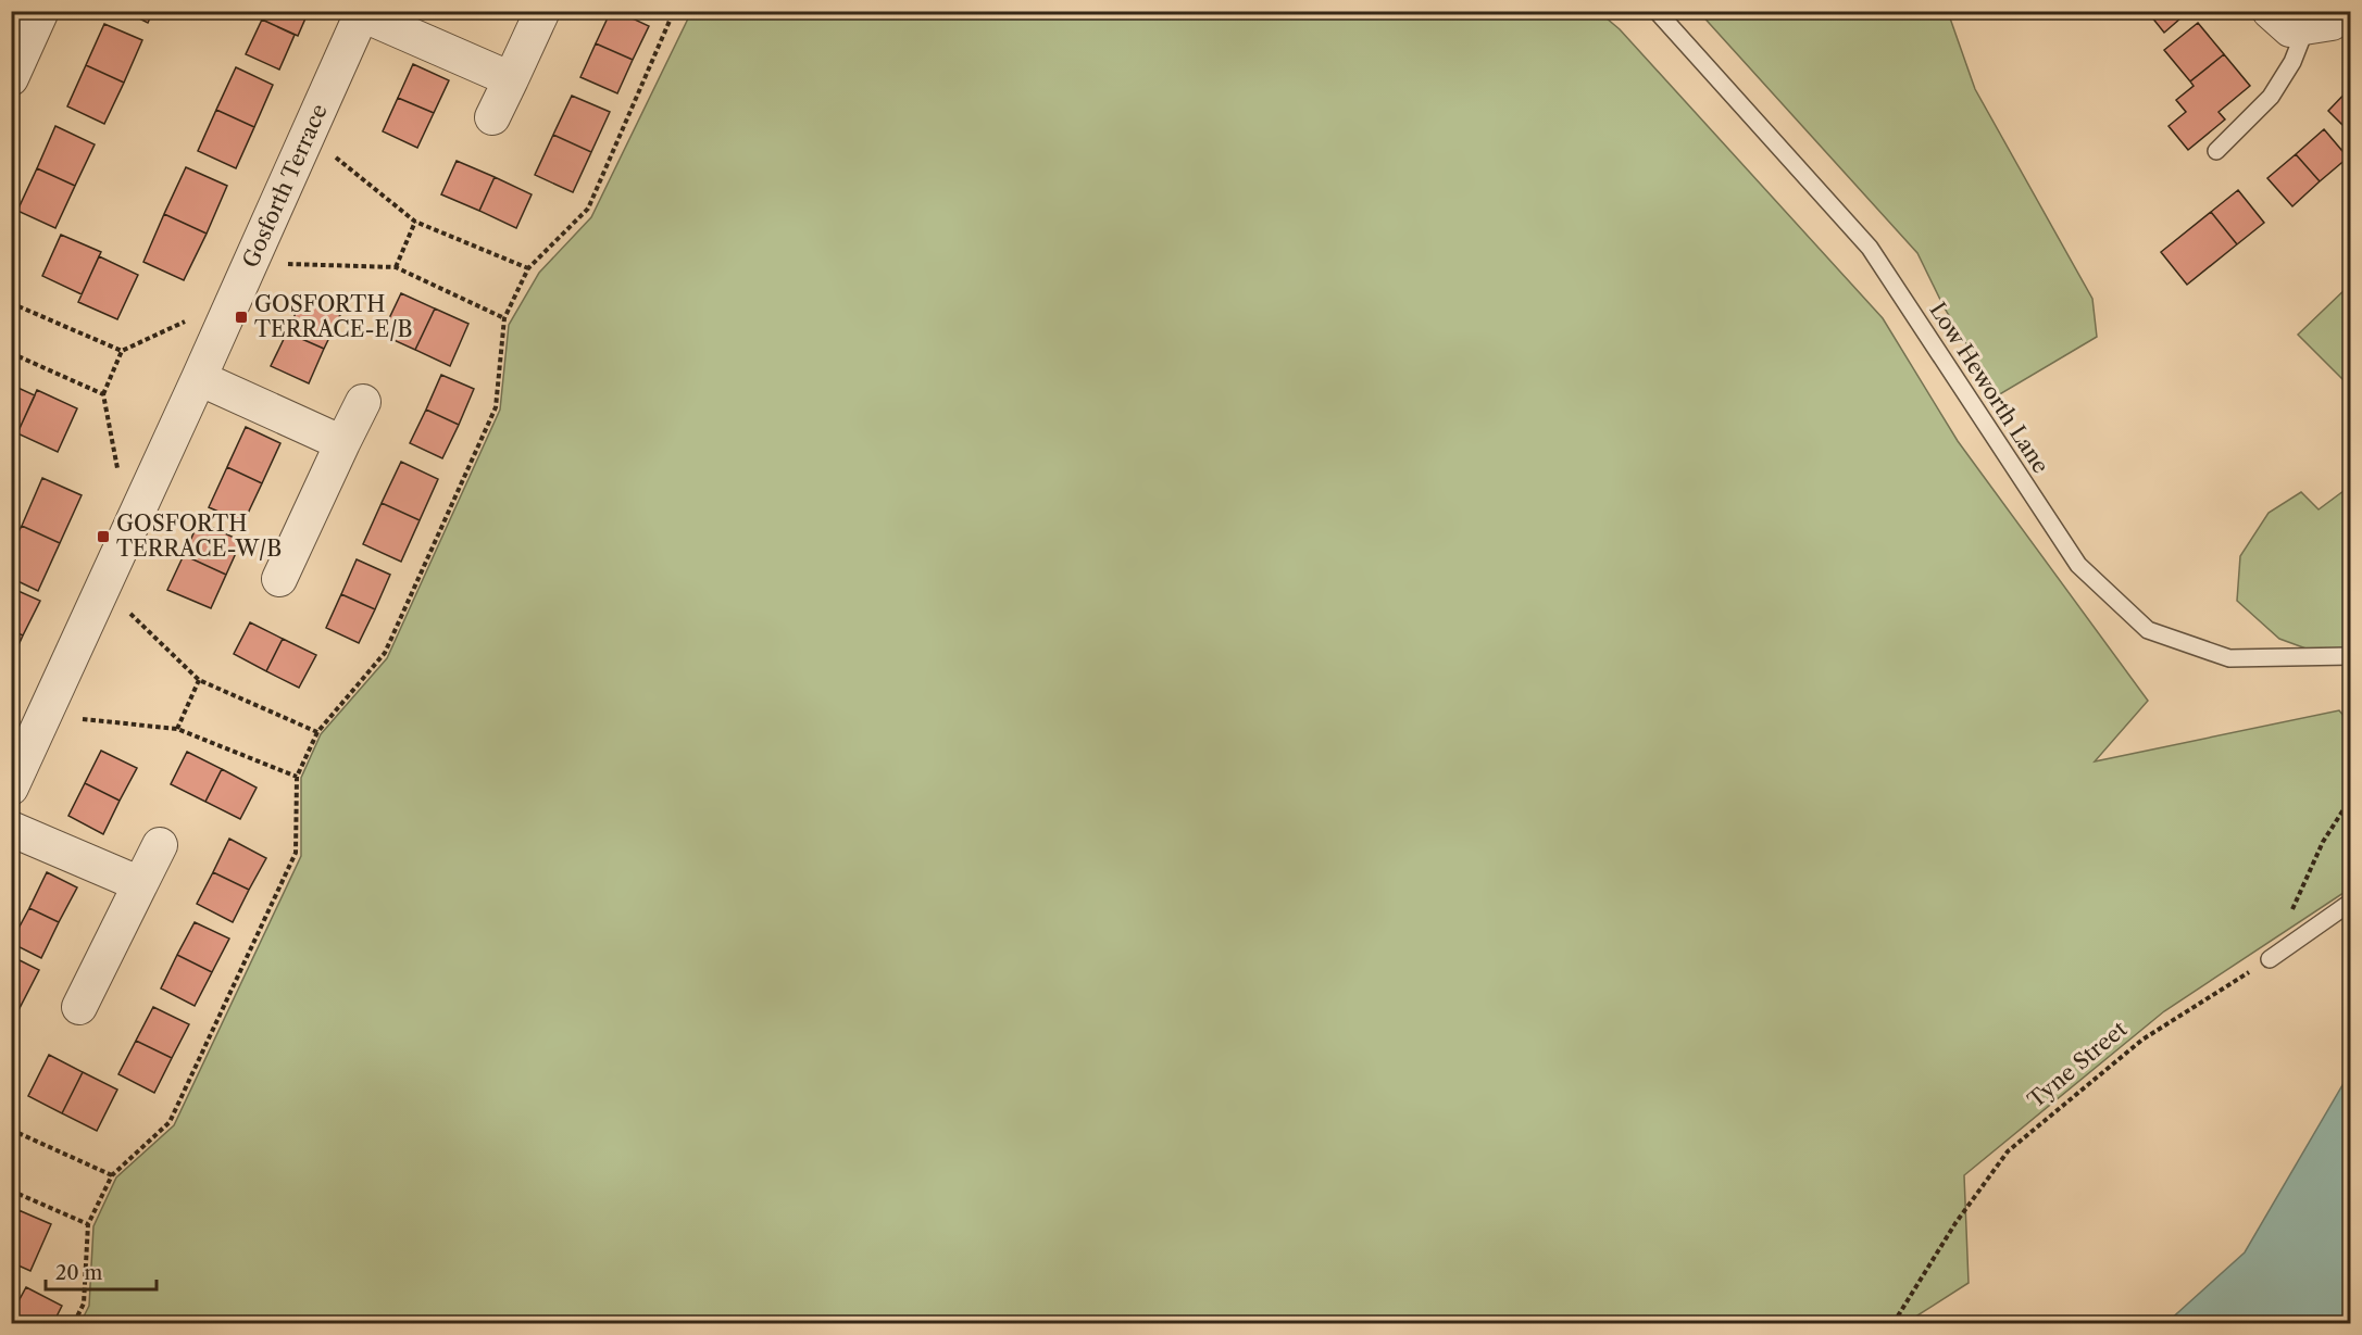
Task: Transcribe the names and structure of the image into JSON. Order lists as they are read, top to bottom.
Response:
{
  "streets": {
    "street": ["Gosforth Terrace"],
    "lane": ["Low Heworth Lane"],
    "path": ["Tyne Street"]
  },
  "places": {
    "transit": ["GOSFORTH TERRACE-E/B", "GOSFORTH TERRACE-W/B"]
  },
  "scale_bar": "20 m"
}
